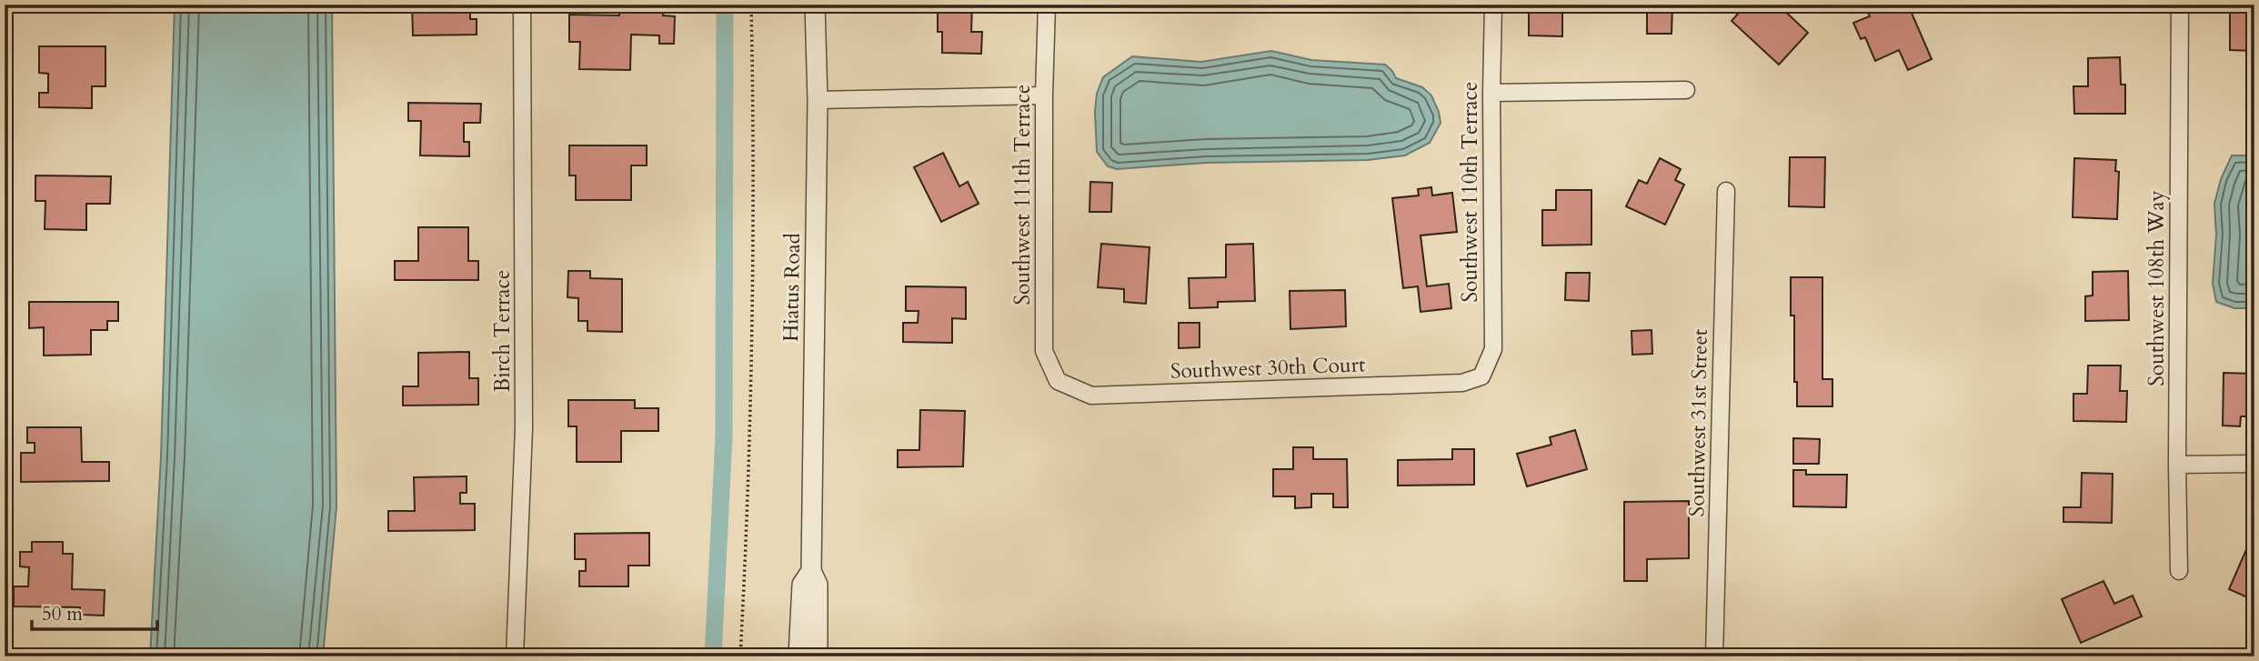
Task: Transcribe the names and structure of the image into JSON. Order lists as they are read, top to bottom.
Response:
{
  "streets": {
    "street": [
      "Southwest 110th Terrace",
      "Southwest 111th Terrace",
      "Hiatus Road",
      "Southwest 108th Way",
      "Birch Terrace",
      "Southwest 30th Court",
      "Southwest 31st Street"
    ]
  },
  "crossings": [
    ["Southwest 110th Terrace", "Southwest 30th Court"],
    ["Southwest 111th Terrace", "Southwest 30th Court"]
  ],
  "scale_bar": "50 m"
}
